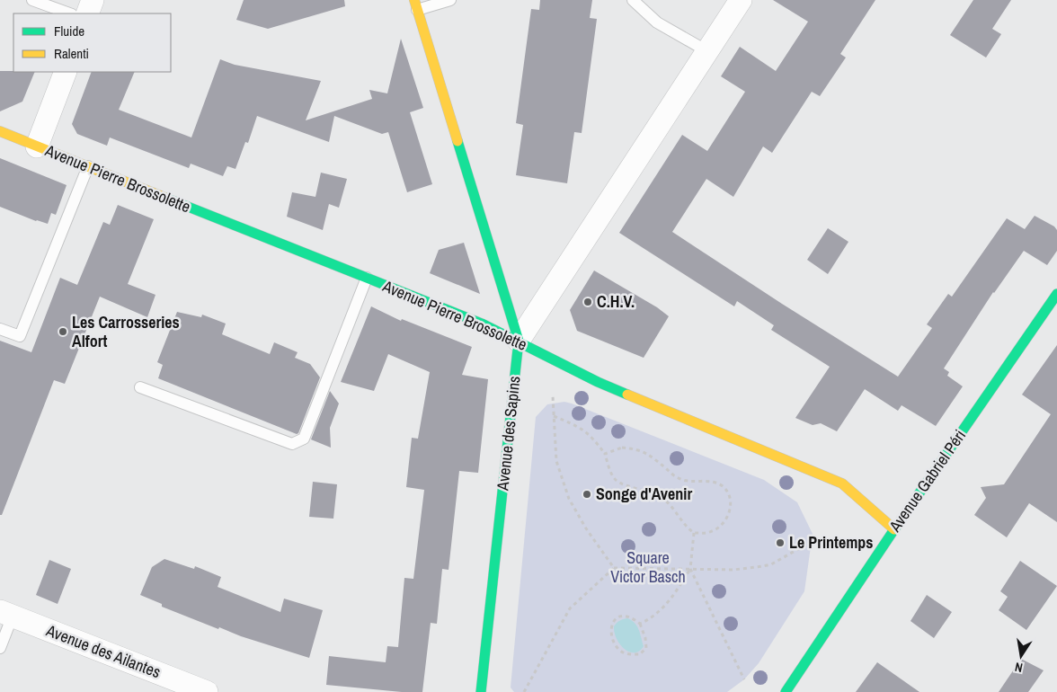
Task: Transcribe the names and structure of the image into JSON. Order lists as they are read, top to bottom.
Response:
{
  "streets": {
    "street": [
      "Avenue Pierre Brossolette",
      "Avenue des Sapins",
      "Avenue Gabriel Péri",
      "Avenue des Ailantes"
    ]
  },
  "crossings": [
    ["Avenue Pierre Brossolette", "Avenue des Sapins"],
    ["Avenue Pierre Brossolette", "Avenue Gabriel Péri"]
  ],
  "parks": ["Square Victor Basch"],
  "places": [
    "C.H.V.",
    "Les Carrosseries Alfort",
    "Songe d'Avenir",
    "Le Printemps"
  ],
  "legend": ["Fluide", "Ralenti"],
  "north": "bottom"
}
